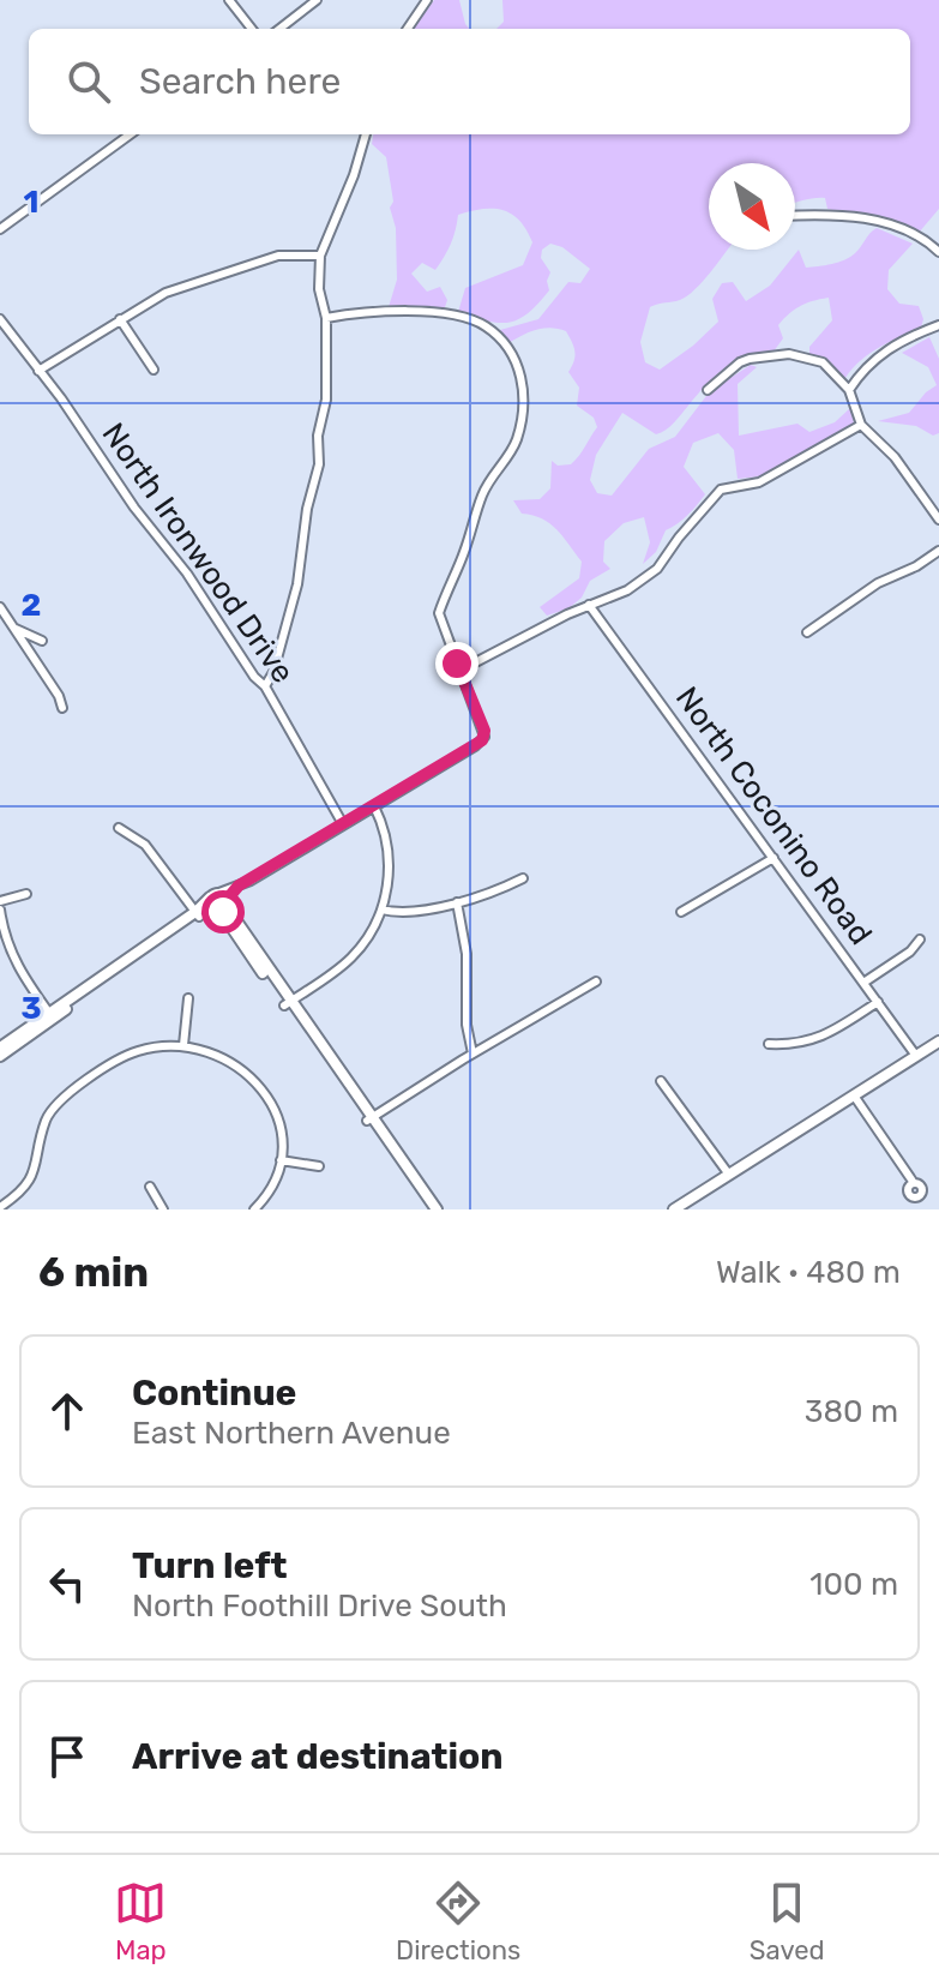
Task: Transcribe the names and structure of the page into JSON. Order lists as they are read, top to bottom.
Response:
{
  "streets": {
    "street": ["North Ironwood Drive", "North Coconino Road"]
  },
  "north": "bottom right",
  "page": {
    "search": "Search here",
    "heading": ["6 min", "Walk · 480 m"],
    "list": [
      ["Continue", "East Northern Avenue", "380 m"],
      ["Turn left", "North Foothill Drive South", "100 m"],
      "Arrive at destination"
    ],
    "nav": ["Map", "Directions", "Saved"]
  },
  "grid": {
    "rows": ["1", "2", "3"]
  }
}
